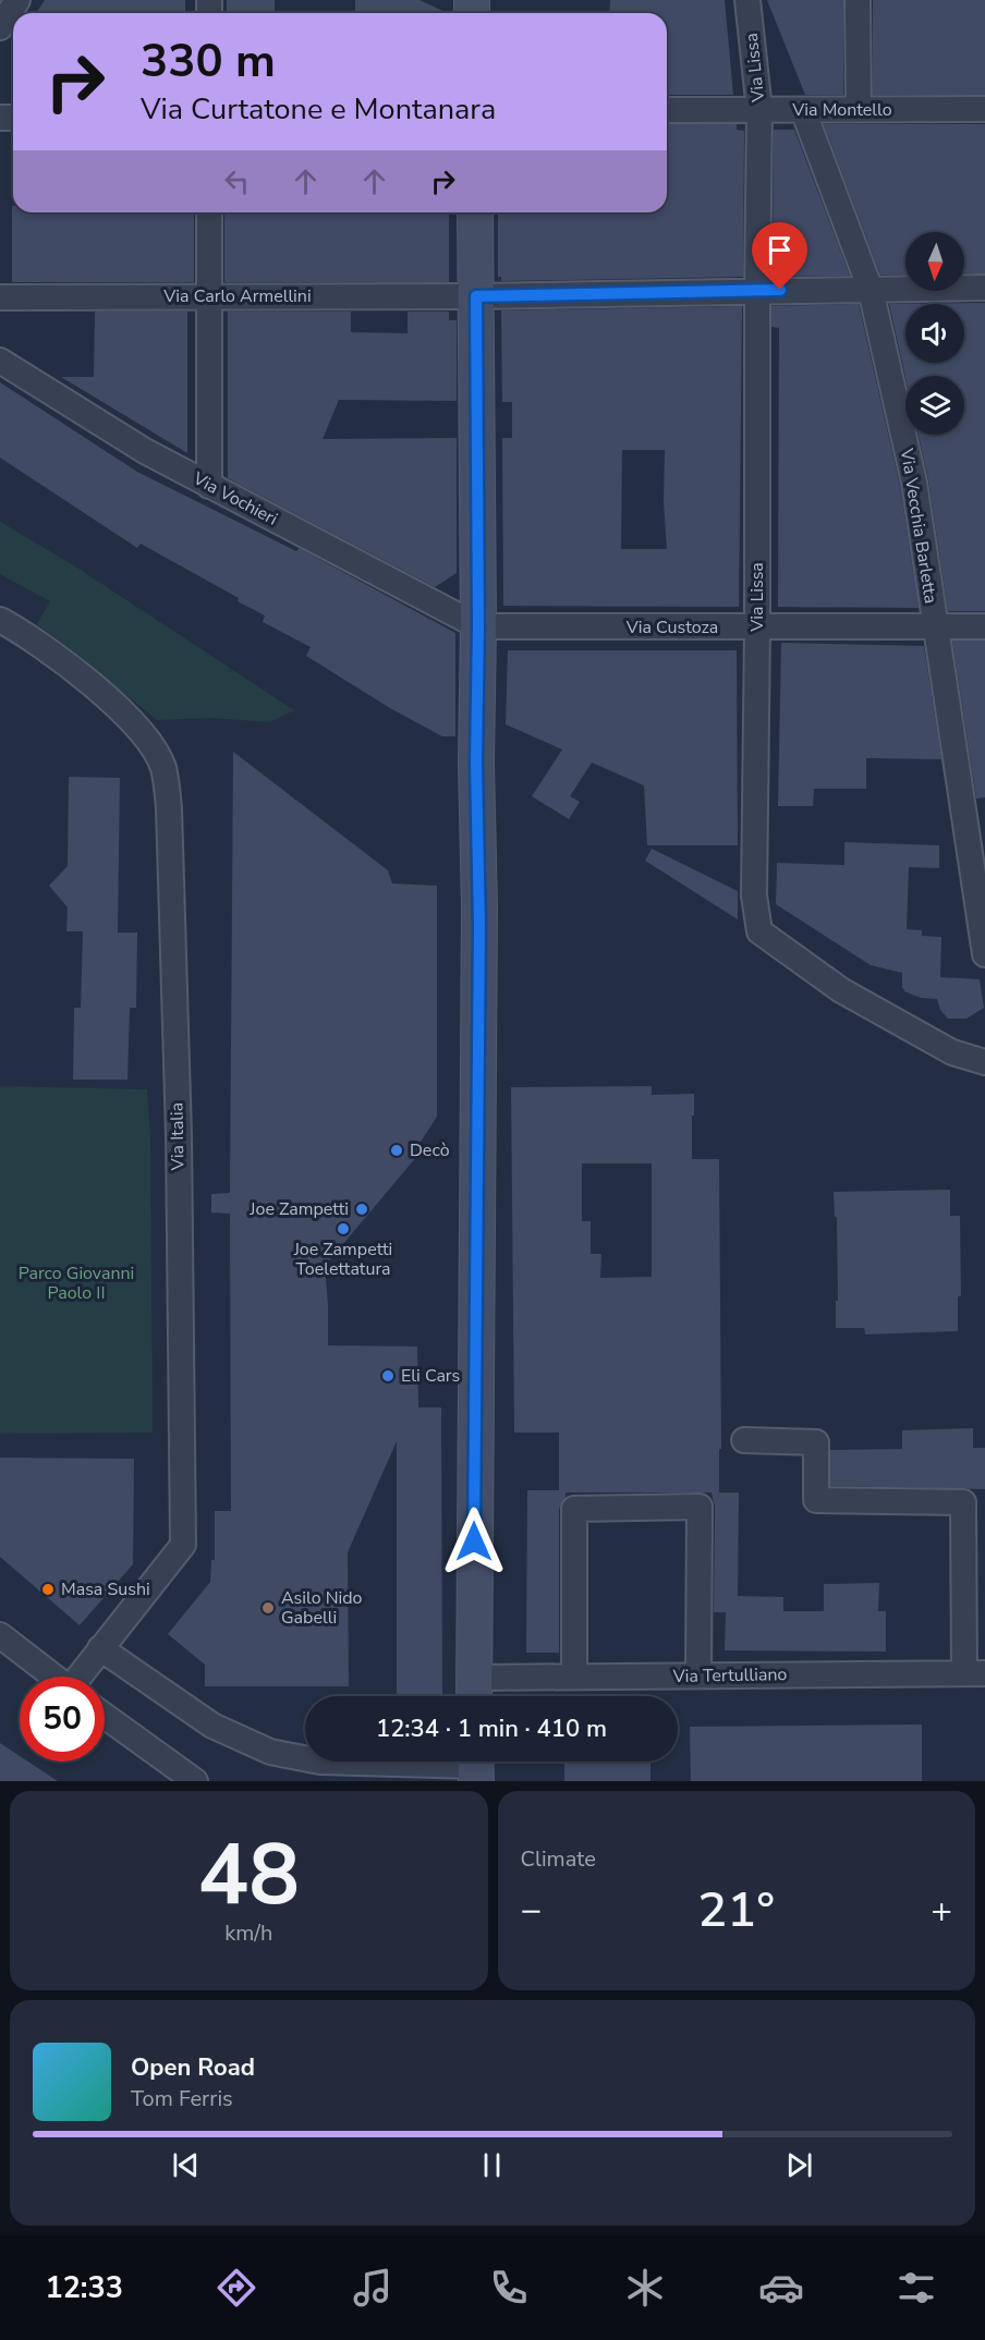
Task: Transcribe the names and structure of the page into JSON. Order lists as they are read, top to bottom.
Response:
{
  "streets": {
    "street": [
      "Via Lissa",
      "Via Montello",
      "Via Carlo Armellini",
      "Via Vochieri",
      "Via Vecchia Barletta",
      "Via Custoza",
      "Via Italia",
      "Via Tertulliano"
    ]
  },
  "crossings": [
    ["Via Lissa", "Via Montello"],
    ["Via Lissa", "Via Carlo Armellini"],
    ["Via Lissa", "Via Custoza"],
    ["Via Montello", "Via Vecchia Barletta"],
    ["Via Carlo Armellini", "Via Vecchia Barletta"],
    ["Via Vochieri", "Via Custoza"],
    ["Via Vecchia Barletta", "Via Custoza"]
  ],
  "parks": ["Parco Giovanni Paolo II"],
  "places": [
    "Decò",
    "Joe Zampetti",
    "Joe Zampetti Toelettatura",
    "Eli Cars",
    "Masa Sushi",
    "Asilo Nido Gabelli"
  ],
  "north": "bottom",
  "page": {
    "turn": ["330 m", "Via Curtatone e Montanara"],
    "limit": "50",
    "trip": "12:34 · 1 min · 410 m",
    "tile": [
      ["48", "km/h"],
      "Climate"
    ],
    "heat": ["−", "21°", "+"],
    "song": ["Open Road", "Tom Ferris"],
    "tabs": "12:33"
  }
}
